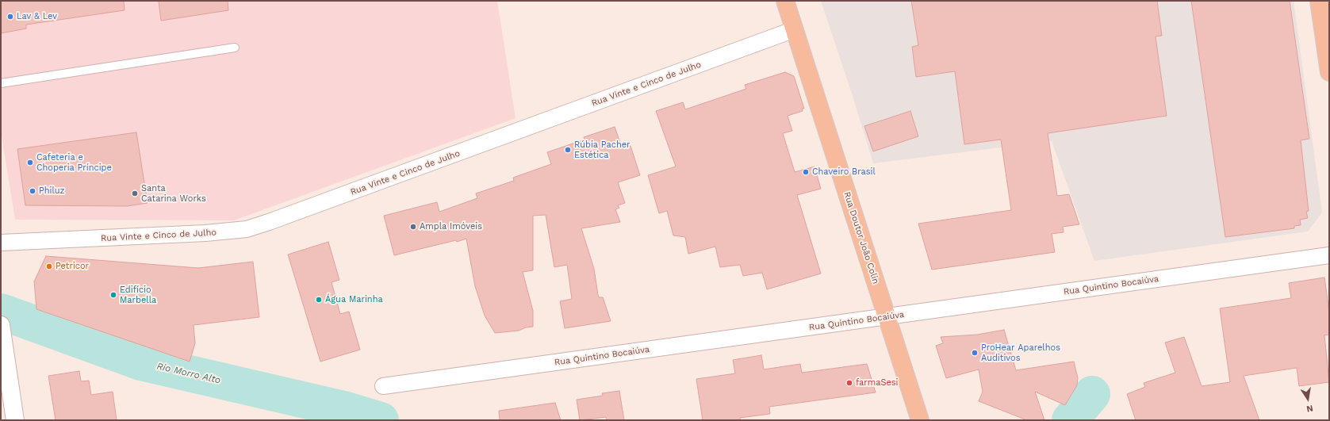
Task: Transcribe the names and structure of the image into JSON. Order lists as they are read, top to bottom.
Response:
{
  "streets": {
    "main road": ["Rua Doutor João Colin"],
    "street": ["Rua Vinte e Cinco de Julho", "Rua Quintino Bocaiúva"]
  },
  "crossings": [
    ["Rua Vinte e Cinco de Julho", "Rua Doutor João Colin"],
    ["Rua Doutor João Colin", "Rua Quintino Bocaiúva"]
  ],
  "water": ["Rio Morro Alto"],
  "places": [
    "Lav & Lev",
    "Rúbia Pacher Estética",
    "Cafeteria e Choperia Príncipe",
    "Chaveiro Brasil",
    "Philuz",
    "Santa Catarina Works",
    "Ampla Imóveis",
    "Petricor",
    "Edifício Marbella",
    "Água Marinha",
    "ProHear Aparelhos Auditivos",
    "farmaSesi"
  ],
  "north": "bottom"
}
